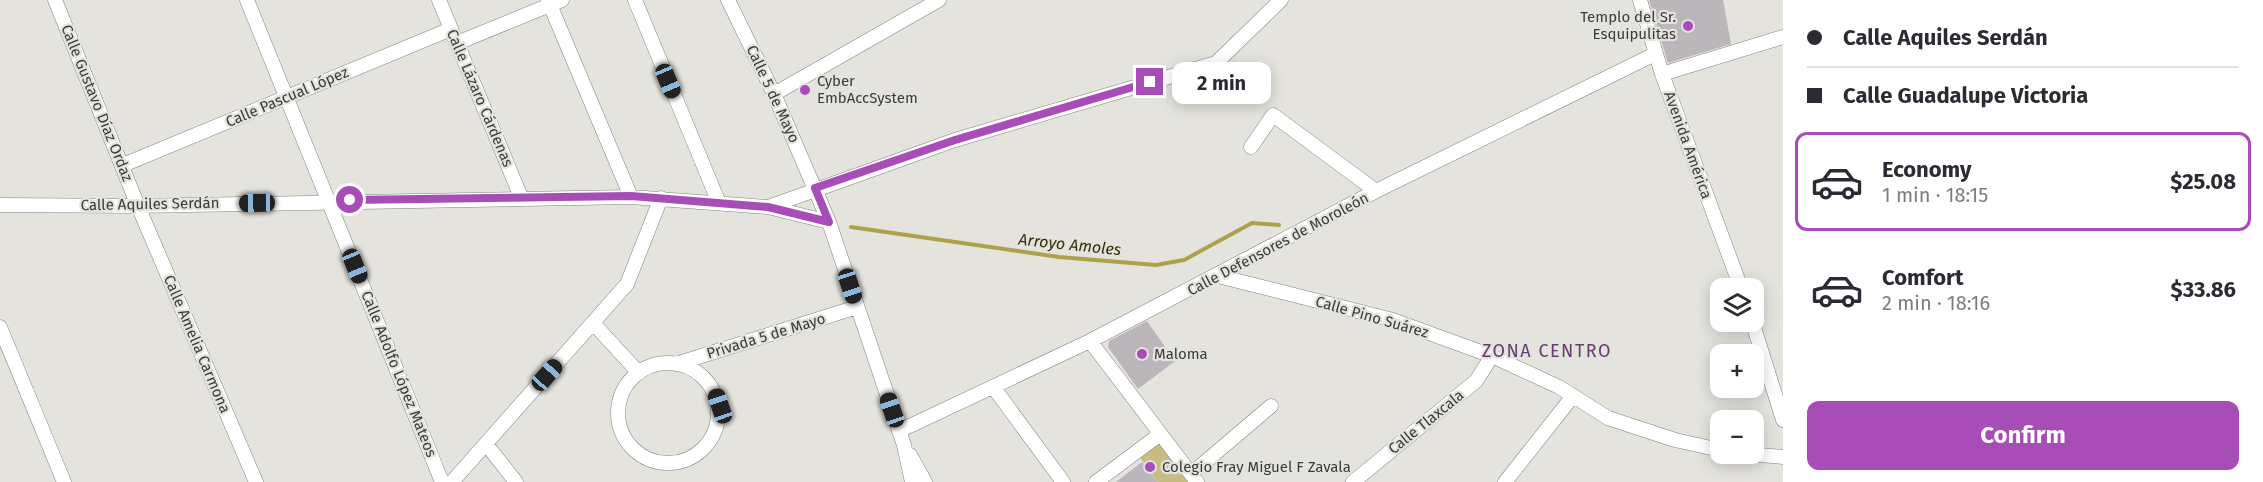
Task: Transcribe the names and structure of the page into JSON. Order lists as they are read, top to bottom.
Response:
{
  "streets": {
    "street": [
      "Calle 5 de Mayo",
      "Calle Pascual López",
      "Calle Lázaro Cárdenas",
      "Calle Gustavo Díaz Ordaz",
      "Avenida América",
      "Calle Aquiles Serdán",
      "Calle Defensores de Moroleón",
      "Calle Pino Suárez",
      "Privada 5 de Mayo",
      "Calle Amelia Carmona",
      "Calle Adolfo López Mateos",
      "Calle Tlaxcala"
    ]
  },
  "crossings": [
    ["Calle 5 de Mayo", "Calle Aquiles Serdán"],
    ["Calle 5 de Mayo", "Calle Defensores de Moroleón"],
    ["Calle 5 de Mayo", "Privada 5 de Mayo"],
    ["Calle Pascual López", "Calle Lázaro Cárdenas"],
    ["Calle Pascual López", "Calle Gustavo Díaz Ordaz"],
    ["Calle Pascual López", "Calle Adolfo López Mateos"],
    ["Calle Lázaro Cárdenas", "Calle Aquiles Serdán"],
    ["Calle Gustavo Díaz Ordaz", "Calle Aquiles Serdán"],
    ["Calle Gustavo Díaz Ordaz", "Calle Amelia Carmona"],
    ["Avenida América", "Calle Defensores de Moroleón"],
    ["Calle Aquiles Serdán", "Calle Amelia Carmona"],
    ["Calle Aquiles Serdán", "Calle Adolfo López Mateos"],
    ["Calle Defensores de Moroleón", "Calle Pino Suárez"],
    ["Calle Pino Suárez", "Calle Tlaxcala"]
  ],
  "districts": ["ZONA CENTRO"],
  "water": ["Arroyo Amoles"],
  "places": [
    "Templo del Sr. Esquipulitas",
    "Cyber EmbAccSystem",
    "Maloma",
    "Colegio Fray Miguel F Zavala"
  ],
  "page": {
    "banner": ["Calle Aquiles Serdán", "Calle Guadalupe Victoria"],
    "bubble": "2 min",
    "list": [
      {
        "name": "Economy",
        "note": "1 min · 18:15",
        "value": "$25.08"
      },
      {
        "name": "Comfort",
        "note": "2 min · 18:16",
        "value": "$33.86"
      }
    ],
    "map_buttons": ["+", "−"],
    "buttons": "Confirm"
  }
}
